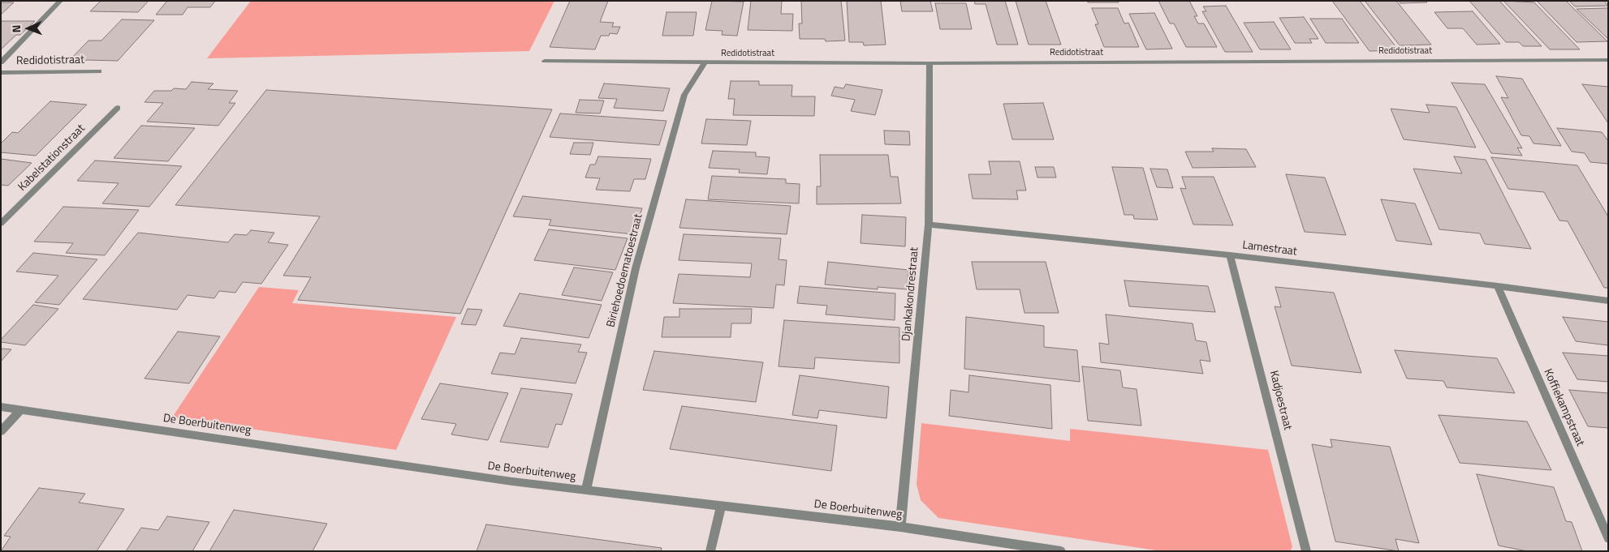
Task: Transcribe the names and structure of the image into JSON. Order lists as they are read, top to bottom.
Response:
{
  "streets": {
    "street": [
      "Redidotistraat",
      "Kabelstationstraat",
      "Lamestraat",
      "Biriehoedoematoestraat",
      "Djankakondrestraat",
      "Kadjoestraat",
      "Koffiekampstraat",
      "De Boerbuitenweg"
    ]
  },
  "crossings": [
    ["Redidotistraat", "Biriehoedoematoestraat"],
    ["Redidotistraat", "Djankakondrestraat"],
    ["Lamestraat", "Djankakondrestraat"],
    ["Lamestraat", "Kadjoestraat"],
    ["Lamestraat", "Koffiekampstraat"],
    ["Biriehoedoematoestraat", "De Boerbuitenweg"],
    ["Djankakondrestraat", "De Boerbuitenweg"]
  ],
  "north": "left"
}
